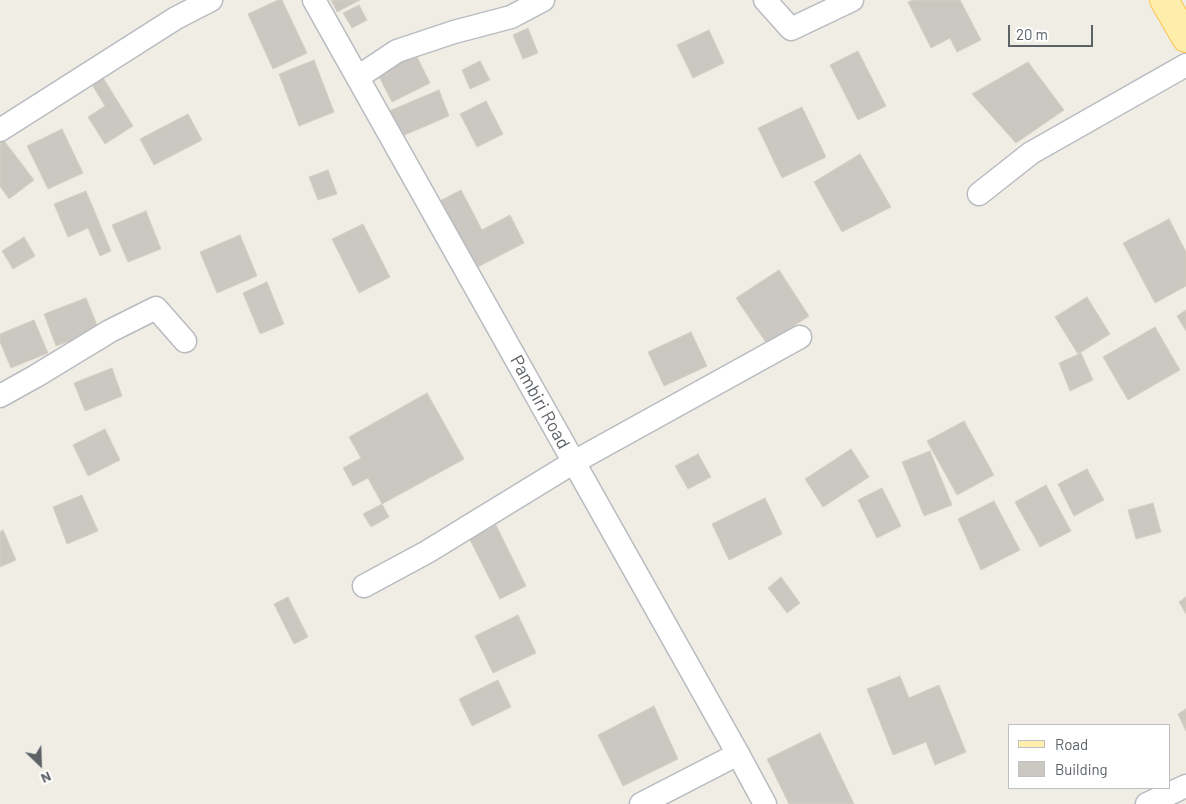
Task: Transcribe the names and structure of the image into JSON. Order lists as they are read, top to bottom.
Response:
{
  "streets": {
    "street": ["Pambiri Road"]
  },
  "legend": ["Road", "Building"],
  "scale_bar": "20 m",
  "north": "bottom right"
}
